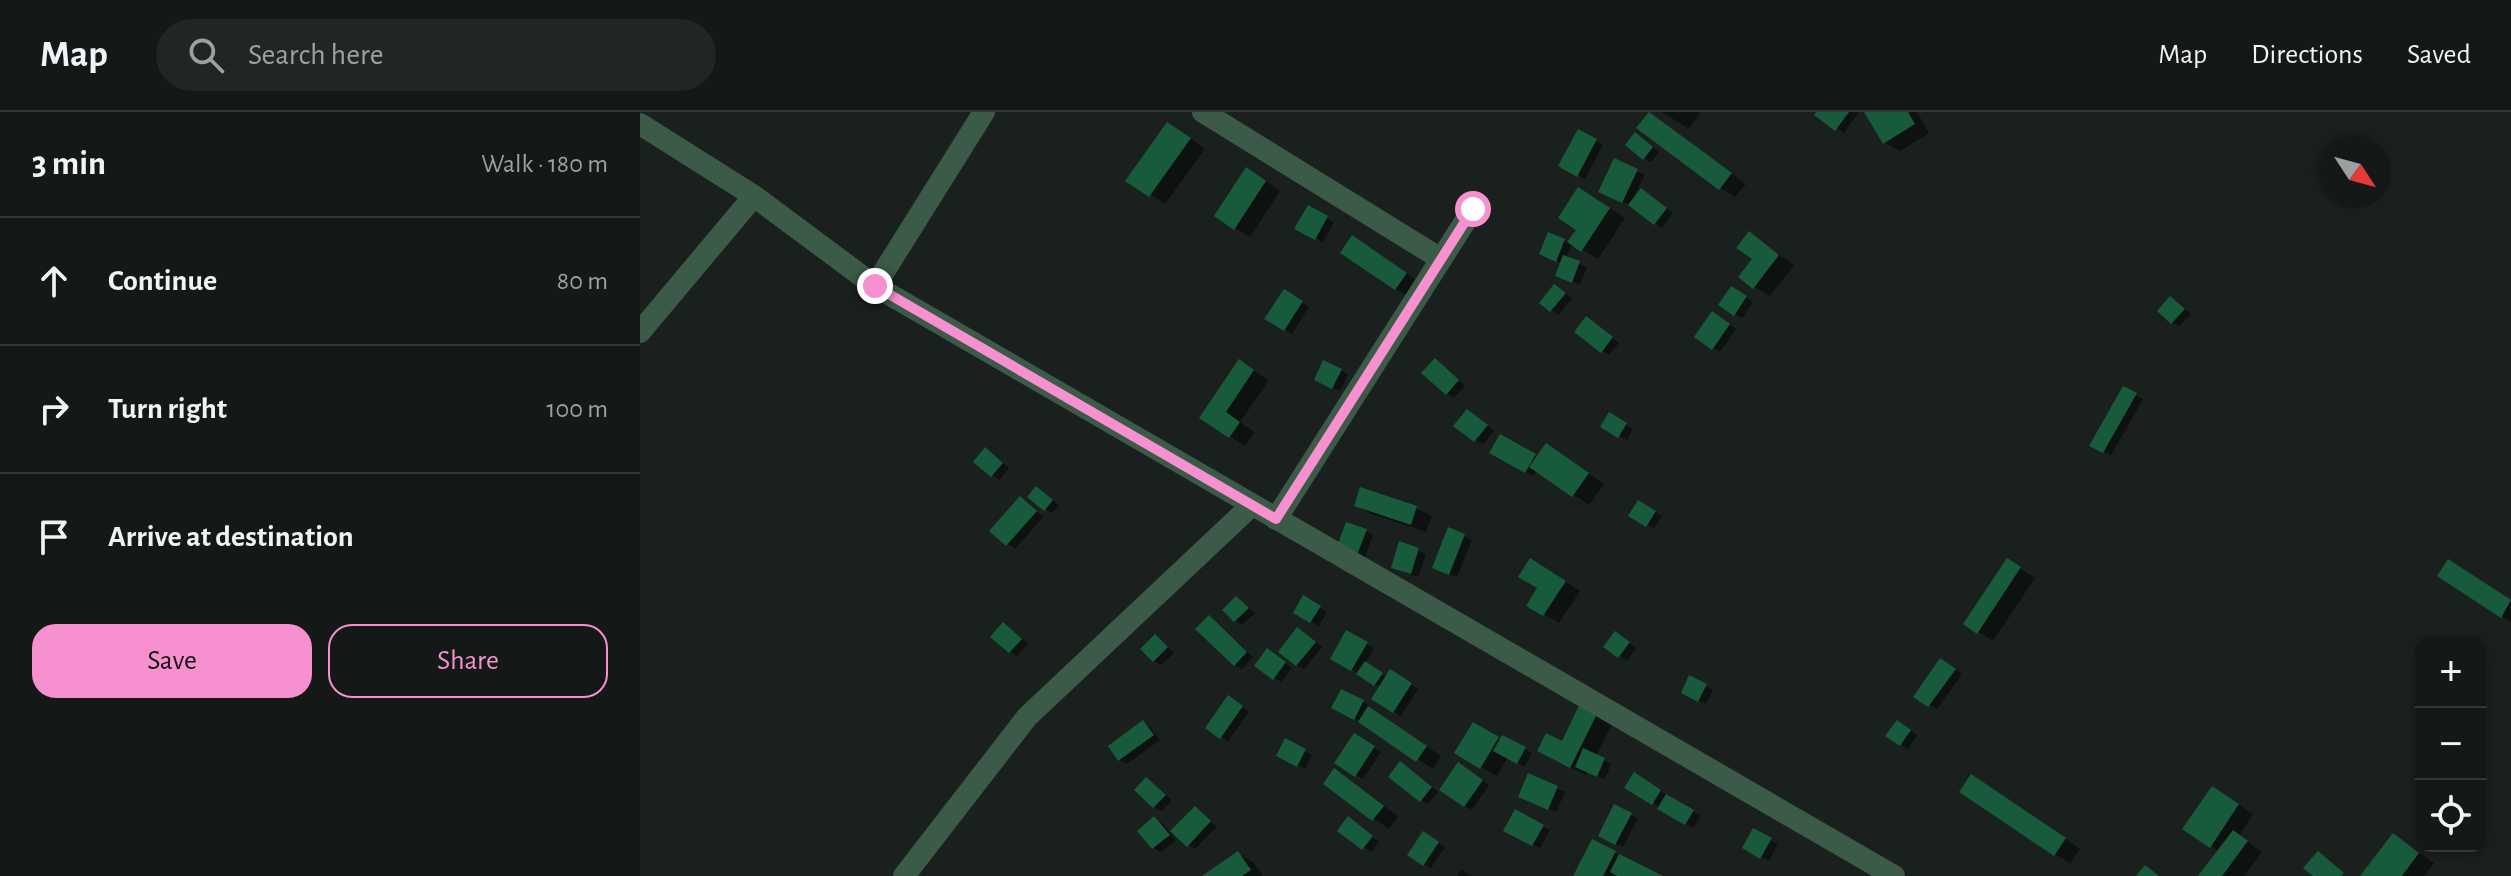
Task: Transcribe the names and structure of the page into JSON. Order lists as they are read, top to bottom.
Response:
{
  "north": "bottom right",
  "page": {
    "header": "Map",
    "search": "Search here",
    "nav": ["Map", "Directions", "Saved"],
    "heading": ["3 min", "Walk · 180 m"],
    "list": [
      ["Continue", "80 m"],
      ["Turn right", "100 m"],
      "Arrive at destination"
    ],
    "buttons": ["Save", "Share"],
    "map_buttons": ["+", "−"]
  }
}
